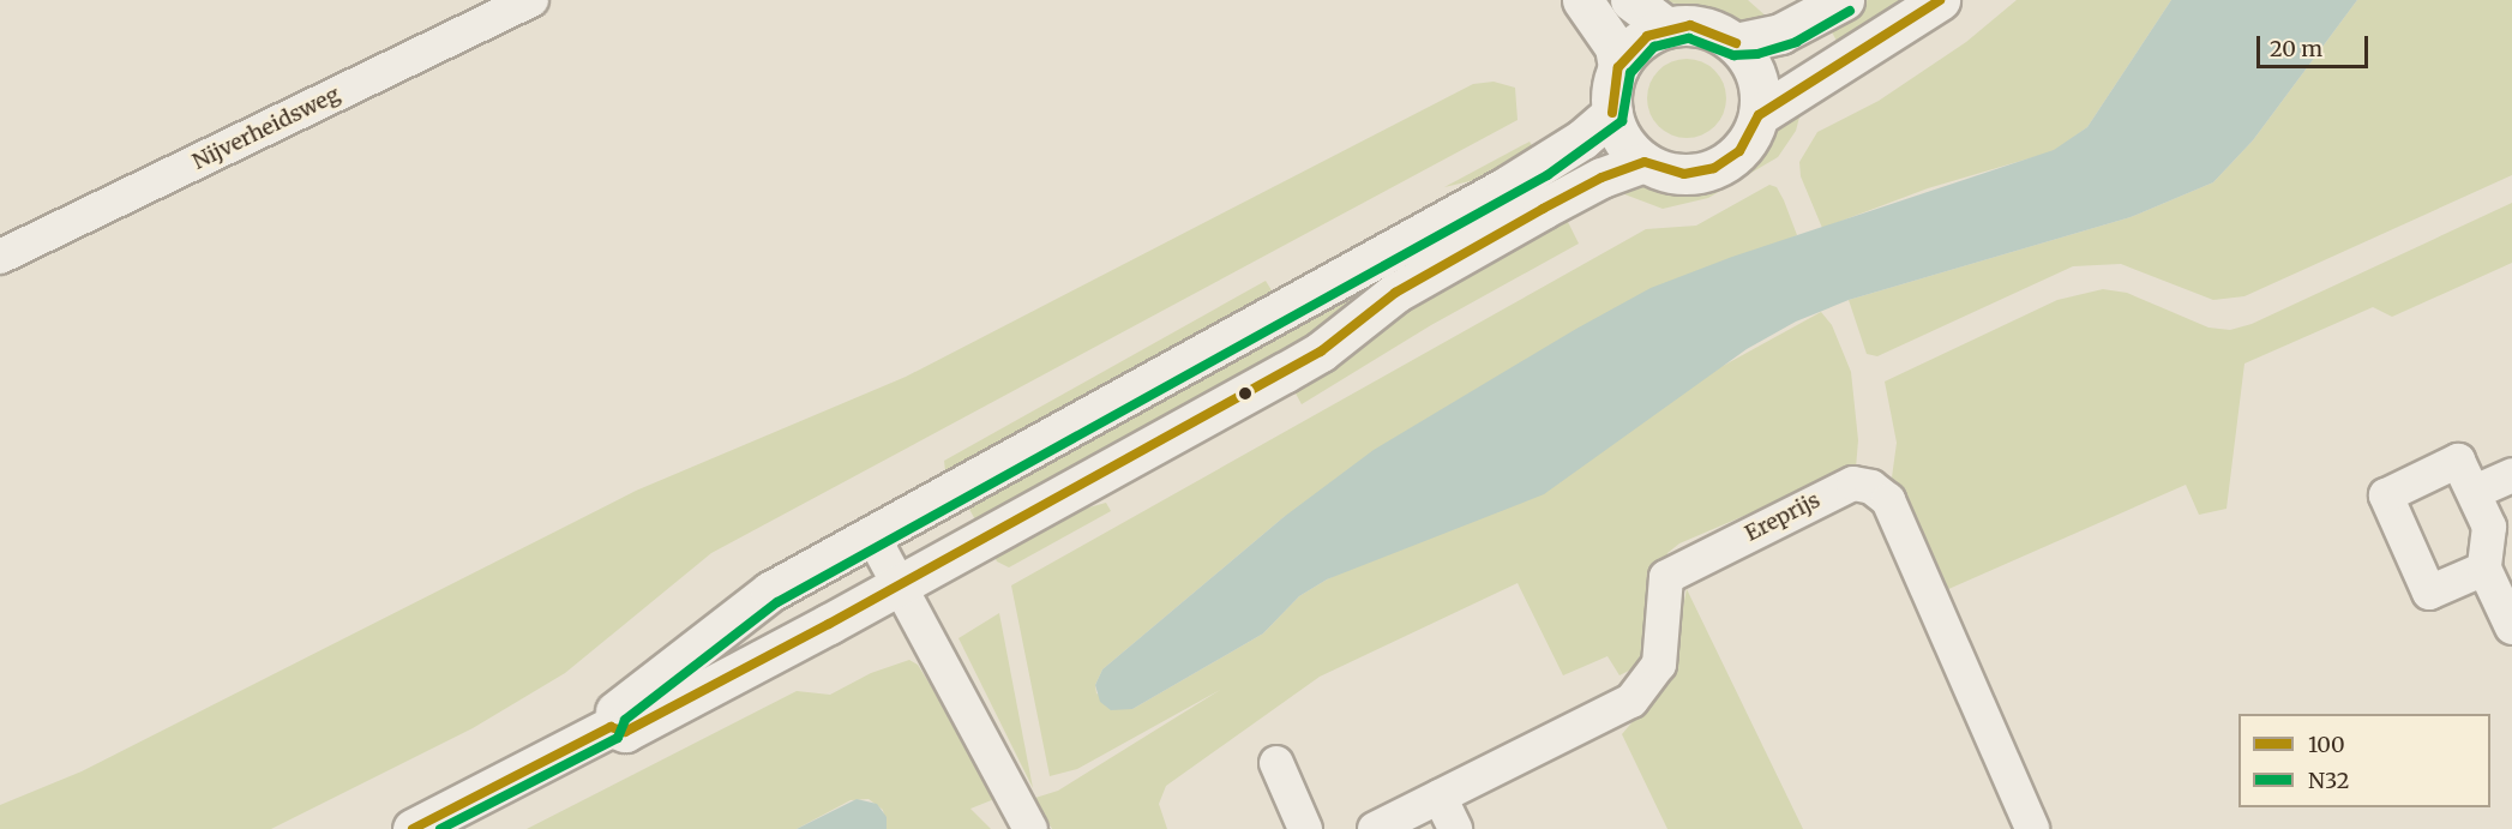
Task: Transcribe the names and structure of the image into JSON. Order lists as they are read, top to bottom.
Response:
{
  "streets": {
    "street": ["Nijverheidsweg", "Ereprijs"]
  },
  "lines": ["transit line 100", "transit line N32"],
  "legend": ["100", "N32"],
  "scale_bar": "20 m"
}
